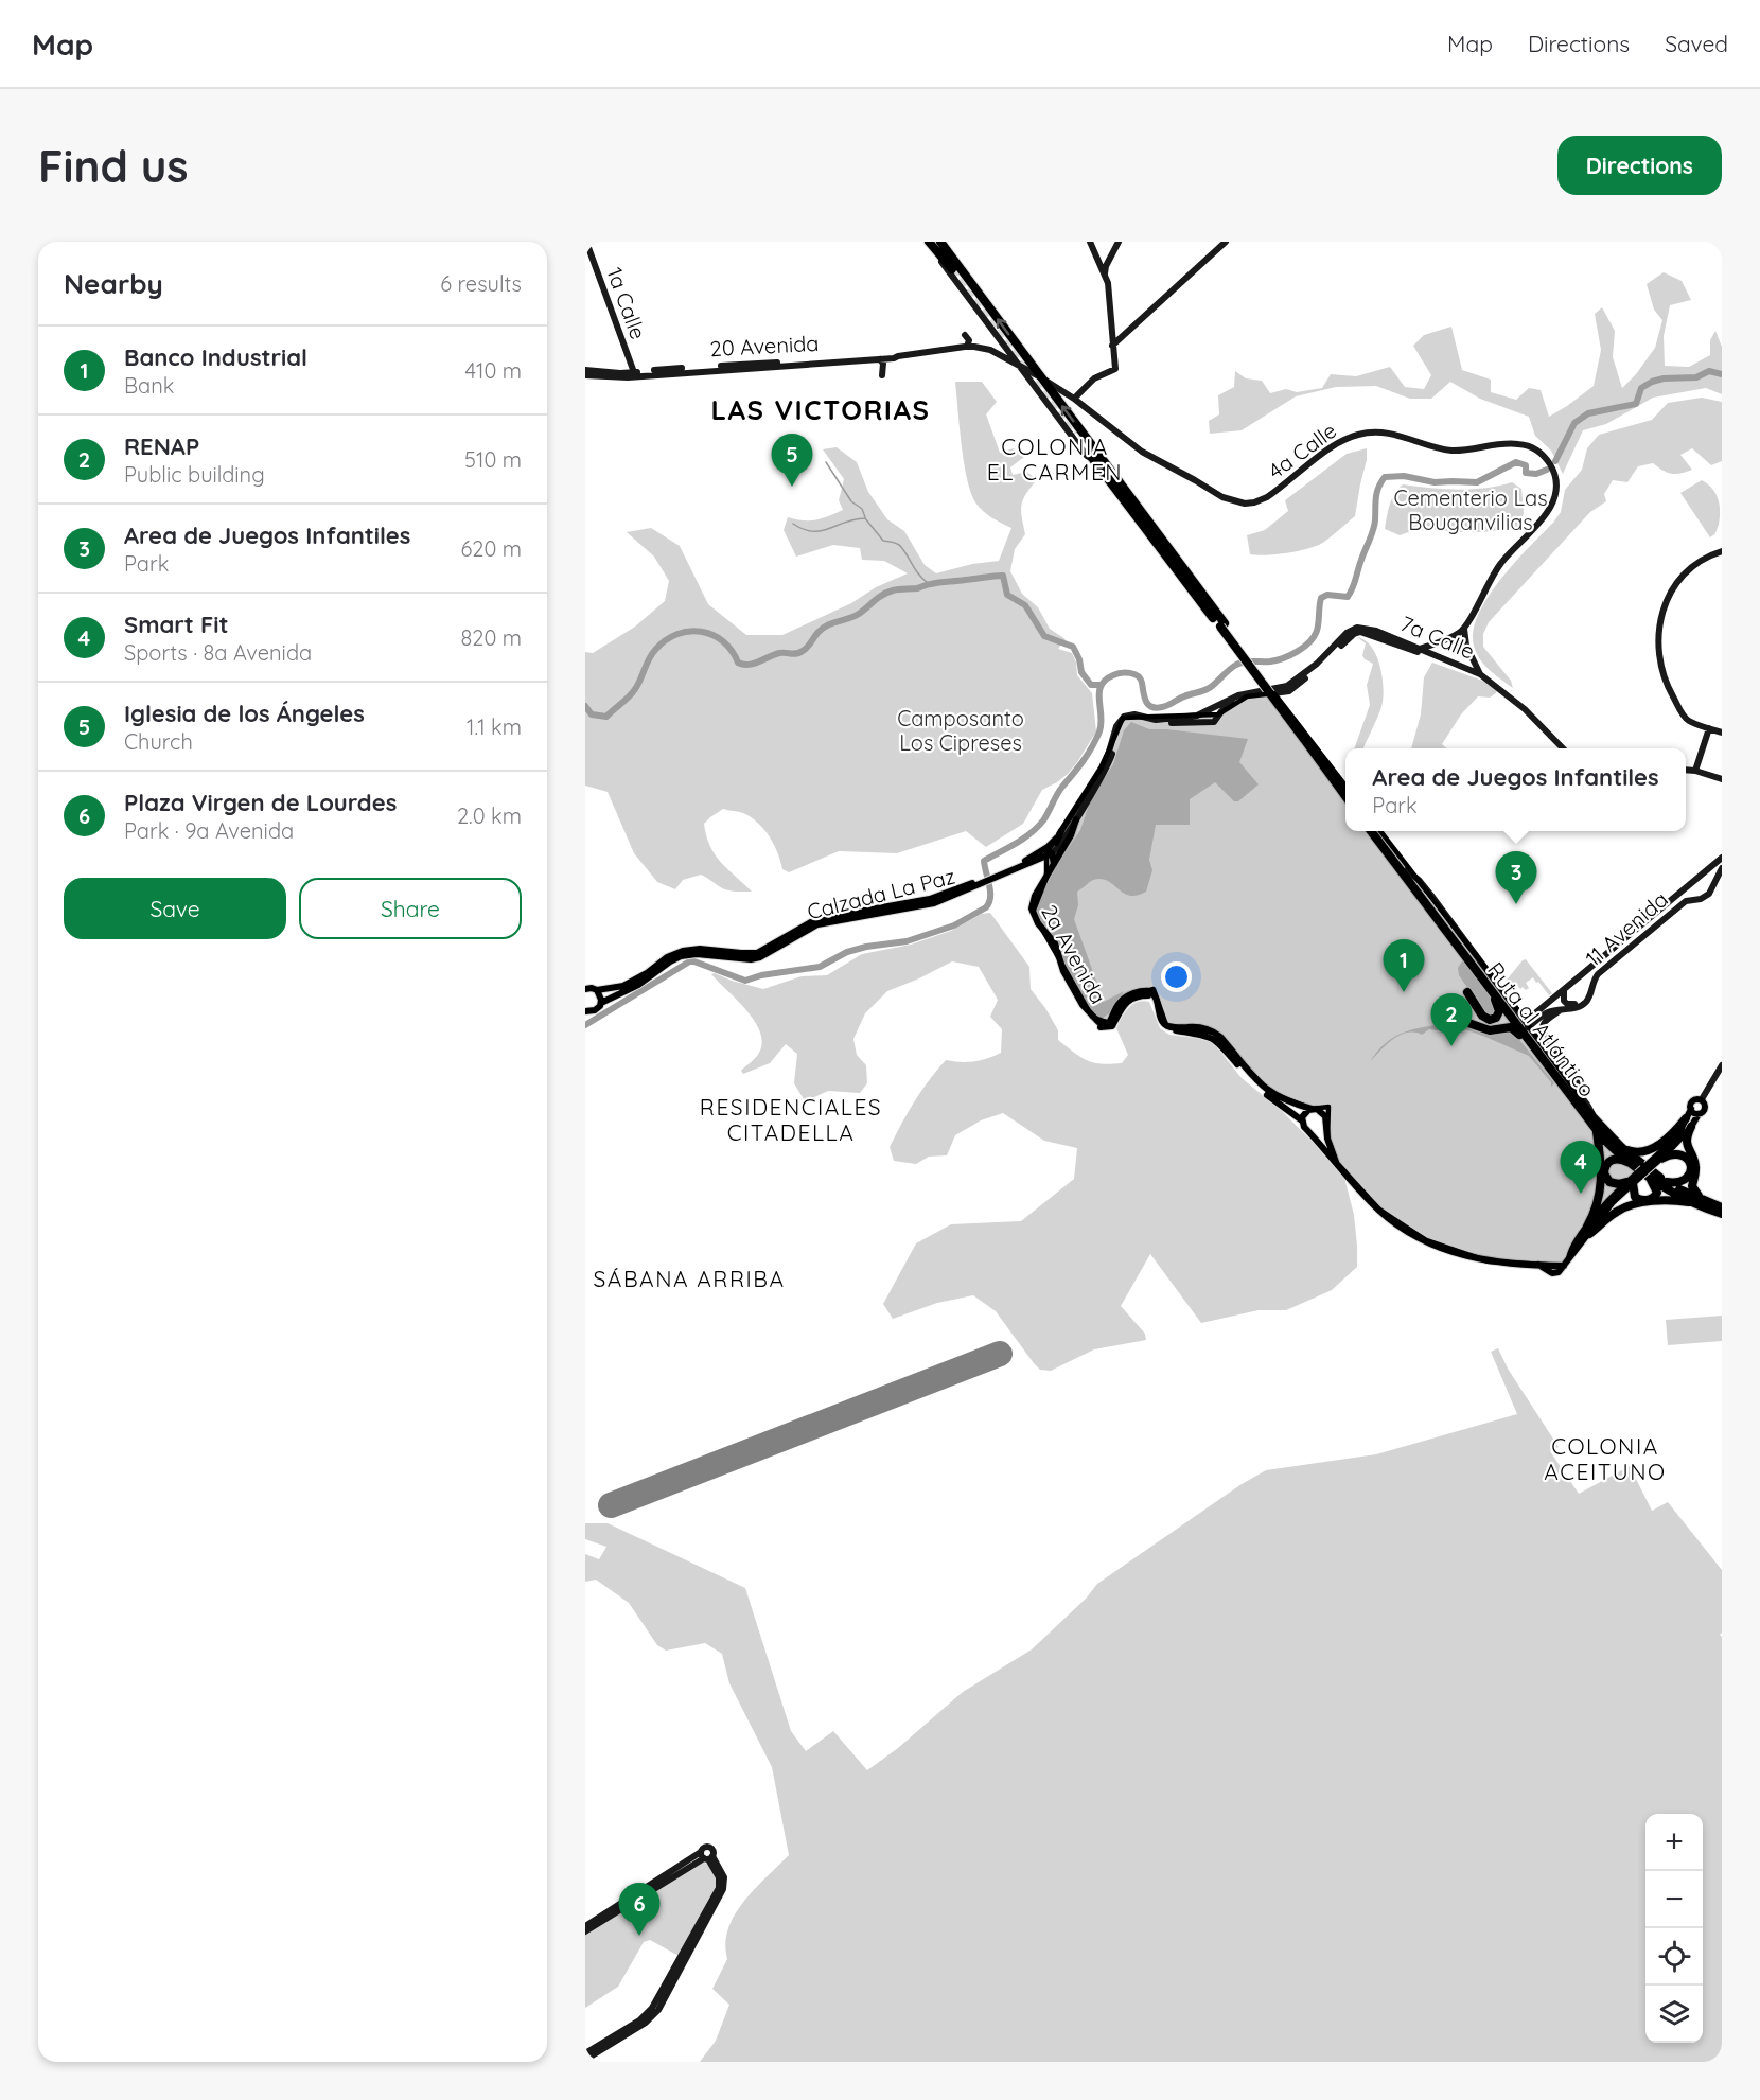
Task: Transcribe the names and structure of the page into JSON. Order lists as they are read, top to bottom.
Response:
{
  "streets": {
    "highway": ["Ruta al Atlántico"],
    "main road": [
      "1a Calle",
      "20 Avenida",
      "4a Calle",
      "7a Calle",
      "Calzada La Paz",
      "11 Avenida",
      "2a Avenida"
    ]
  },
  "crossings": [
    ["1a Calle", "20 Avenida"],
    ["20 Avenida", "4a Calle"],
    ["7a Calle", "Calzada La Paz"],
    ["Calzada La Paz", "2a Avenida"],
    ["11 Avenida", "Ruta al Atlántico"]
  ],
  "districts": [
    "LAS VICTORIAS",
    "COLONIA EL CARMEN",
    "RESIDENCIALES CITADELLA",
    "SÁBANA ARRIBA",
    "COLONIA ACEITUNO"
  ],
  "parks": ["Cementerio Las Bouganvilias", "Camposanto Los Cipreses"],
  "page": {
    "header": "Map",
    "nav": ["Map", "Directions", "Saved"],
    "buttons": [
      "Directions",
      ["Save", "Share"]
    ],
    "title": "Find us",
    "heading": ["Nearby", "6 results"],
    "list": [
      {
        "mark": "1",
        "name": "Banco Industrial",
        "note": "Bank",
        "value": "410 m"
      },
      {
        "mark": "2",
        "name": "RENAP",
        "note": "Public building",
        "value": "510 m"
      },
      {
        "mark": "3",
        "name": "Area de Juegos Infantiles",
        "note": "Park",
        "value": "620 m"
      },
      {
        "mark": "4",
        "name": "Smart Fit",
        "note": "Sports · 8a Avenida",
        "value": "820 m"
      },
      {
        "mark": "5",
        "name": "Iglesia de los Ángeles",
        "note": "Church",
        "value": "1.1 km"
      },
      {
        "mark": "6",
        "name": "Plaza Virgen de Lourdes",
        "note": "Park · 9a Avenida",
        "value": "2.0 km"
      }
    ],
    "pins": [
      "5",
      "3",
      "1",
      "2",
      "4",
      "6"
    ],
    "popup": ["Area de Juegos Infantiles", "Park"],
    "map_buttons": ["+", "−"]
  }
}
